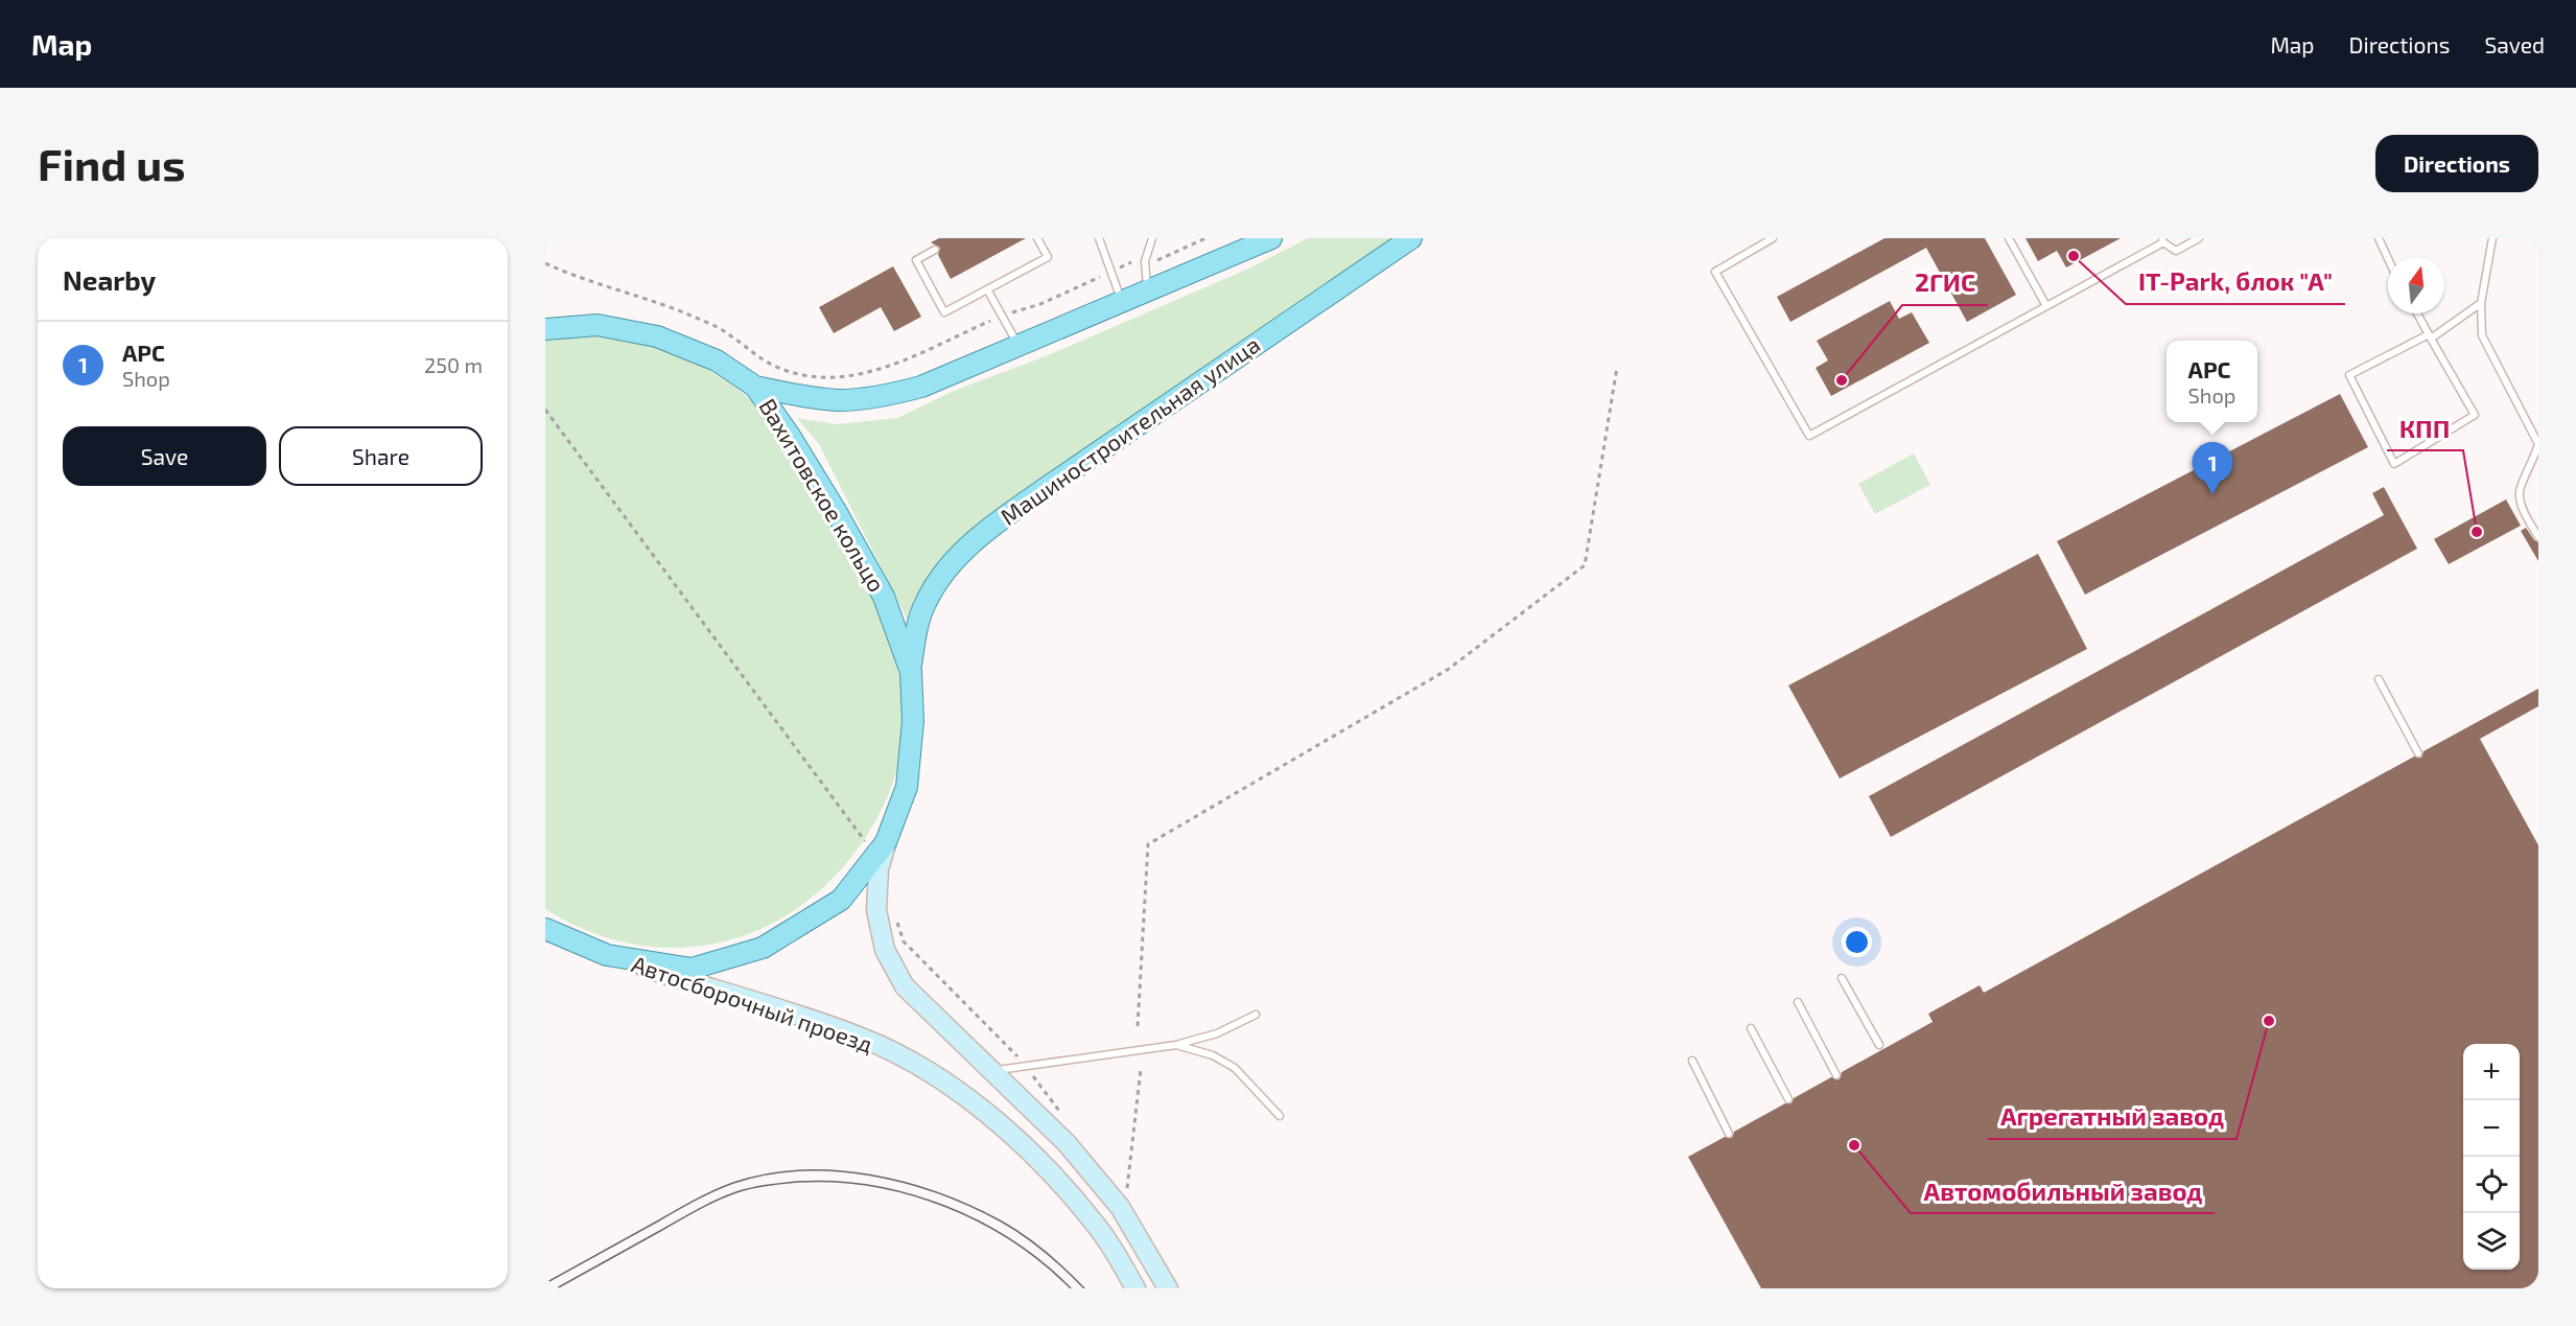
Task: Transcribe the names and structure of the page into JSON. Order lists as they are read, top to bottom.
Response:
{
  "streets": {
    "main road": ["Машиностроительная улица", "Вахитовское кольцо"],
    "street": ["Автосборочный проезд"]
  },
  "crossings": [
    ["Машиностроительная улица", "Вахитовское кольцо"],
    ["Вахитовское кольцо", "Автосборочный проезд"]
  ],
  "places": [
    "IT-Park, блок \"А\"",
    "2ГИС",
    "КПП",
    "Агрегатный завод",
    "Автомобильный завод"
  ],
  "north": "top",
  "page": {
    "header": "Map",
    "nav": ["Map", "Directions", "Saved"],
    "buttons": [
      "Directions",
      ["Save", "Share"]
    ],
    "title": "Find us",
    "heading": "Nearby",
    "list": [
      {
        "mark": "1",
        "name": "АРС",
        "note": "Shop",
        "value": "250 m"
      }
    ],
    "popup": ["АРС", "Shop"],
    "pins": "1",
    "map_buttons": ["+", "−"]
  }
}
